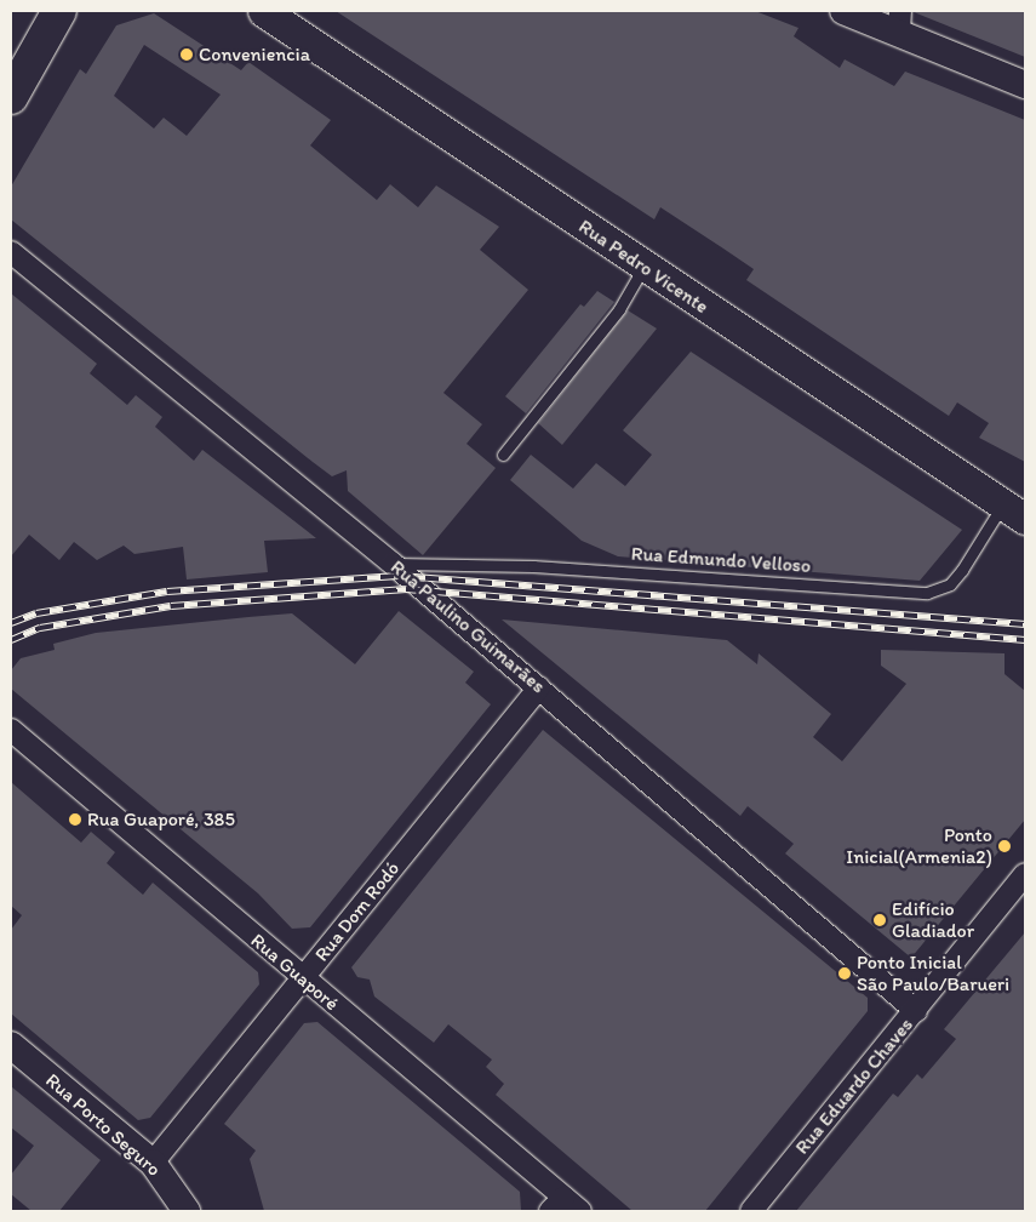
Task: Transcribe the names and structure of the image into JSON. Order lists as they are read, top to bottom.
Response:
{
  "streets": {
    "main road": ["Rua Pedro Vicente"],
    "street": [
      "Rua Paulino Guimarães",
      "Rua Dom Rodó",
      "Rua Guaporé",
      "Rua Eduardo Chaves",
      "Rua Porto Seguro"
    ],
    "lane": ["Rua Edmundo Velloso"]
  },
  "crossings": [
    ["Rua Pedro Vicente", "Rua Edmundo Velloso"],
    ["Rua Edmundo Velloso", "Rua Paulino Guimarães"],
    ["Rua Paulino Guimarães", "Rua Dom Rodó"],
    ["Rua Paulino Guimarães", "Rua Eduardo Chaves"],
    ["Rua Dom Rodó", "Rua Guaporé"],
    ["Rua Dom Rodó", "Rua Porto Seguro"]
  ],
  "places": [
    "Conveniencia",
    "Rua Guaporé, 385",
    "Ponto Inicial(Armenia2)",
    "Edifício Gladiador",
    "Ponto Inicial São Paulo/Barueri"
  ]
}
